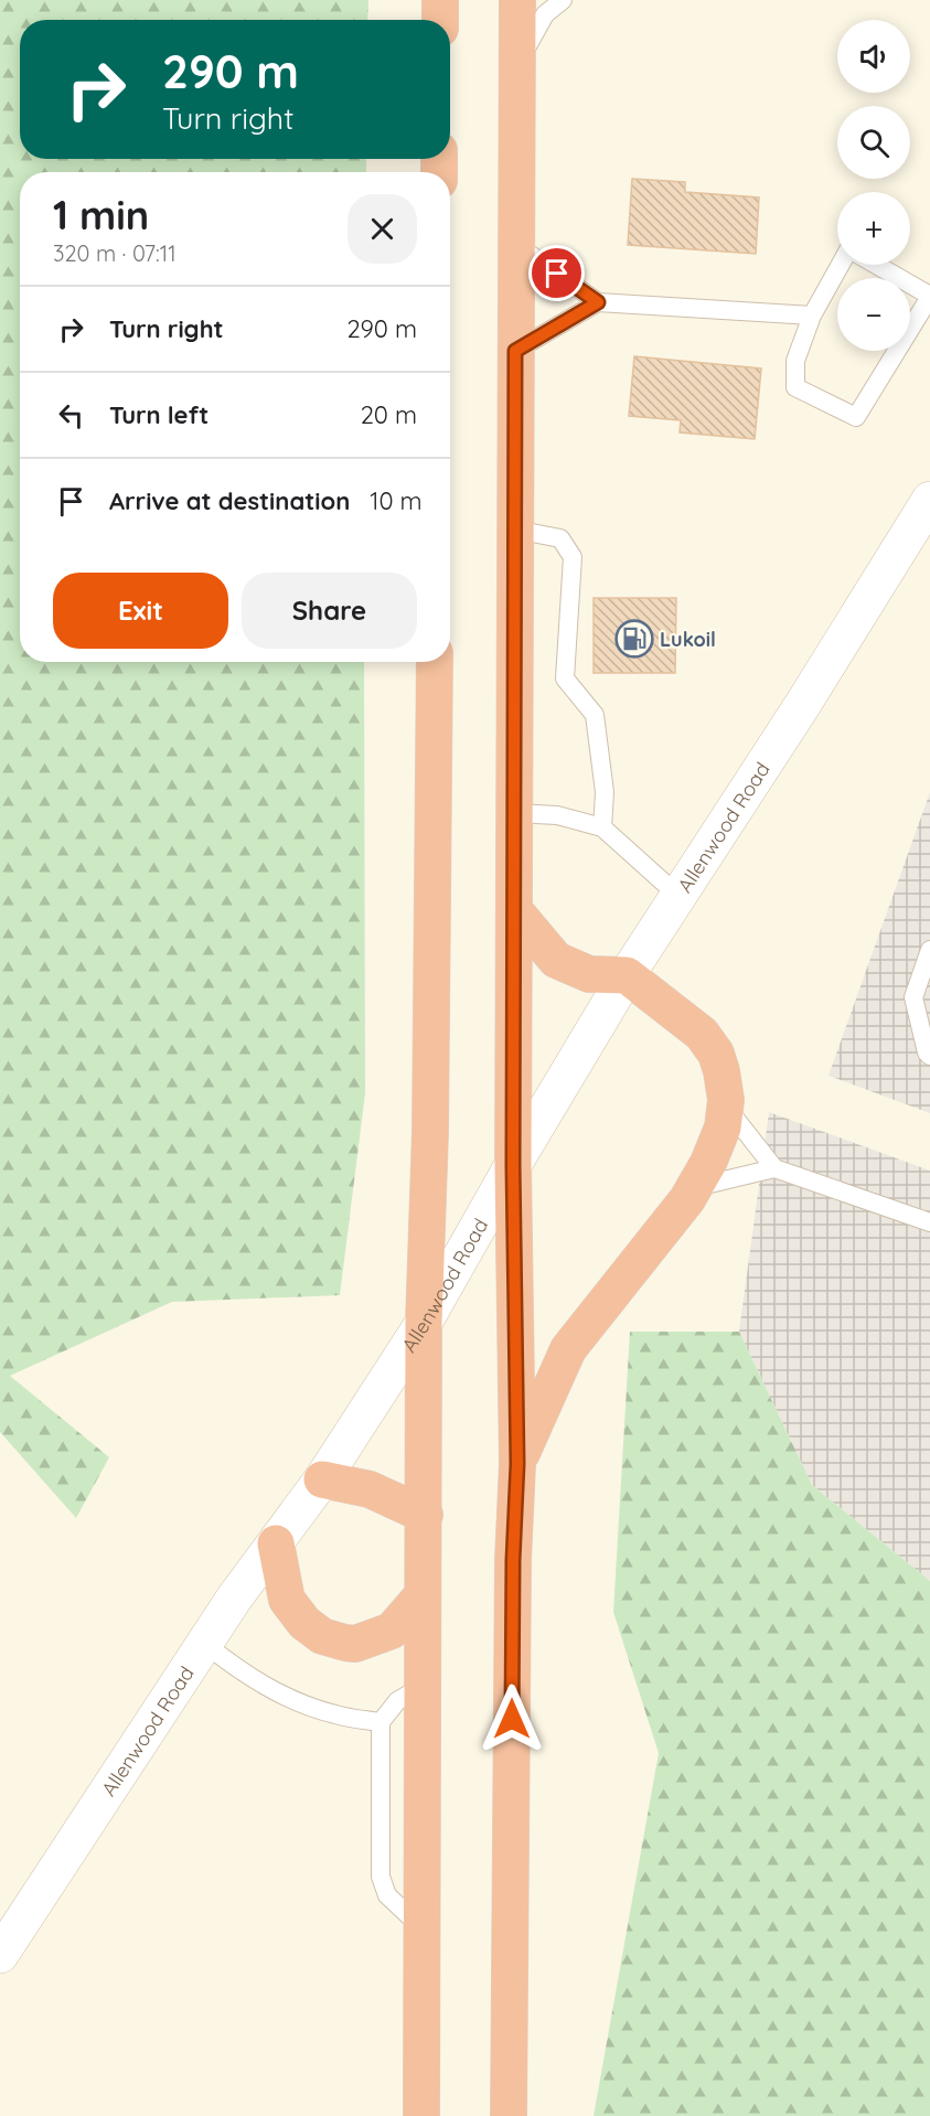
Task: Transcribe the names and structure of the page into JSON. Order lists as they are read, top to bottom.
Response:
{
  "streets": {
    "street": ["Allenwood Road"]
  },
  "places": {
    "fuel station": ["Lukoil"]
  },
  "page": {
    "map_buttons": ["+", "−"],
    "turn": ["290 m", "Turn right"],
    "heading": ["1 min", "320 m · 07:11"],
    "list": [
      {
        "name": "Turn right",
        "value": "290 m"
      },
      {
        "name": "Turn left",
        "value": "20 m"
      },
      {
        "name": "Arrive at destination",
        "value": "10 m"
      }
    ],
    "buttons": ["Exit", "Share"]
  }
}
